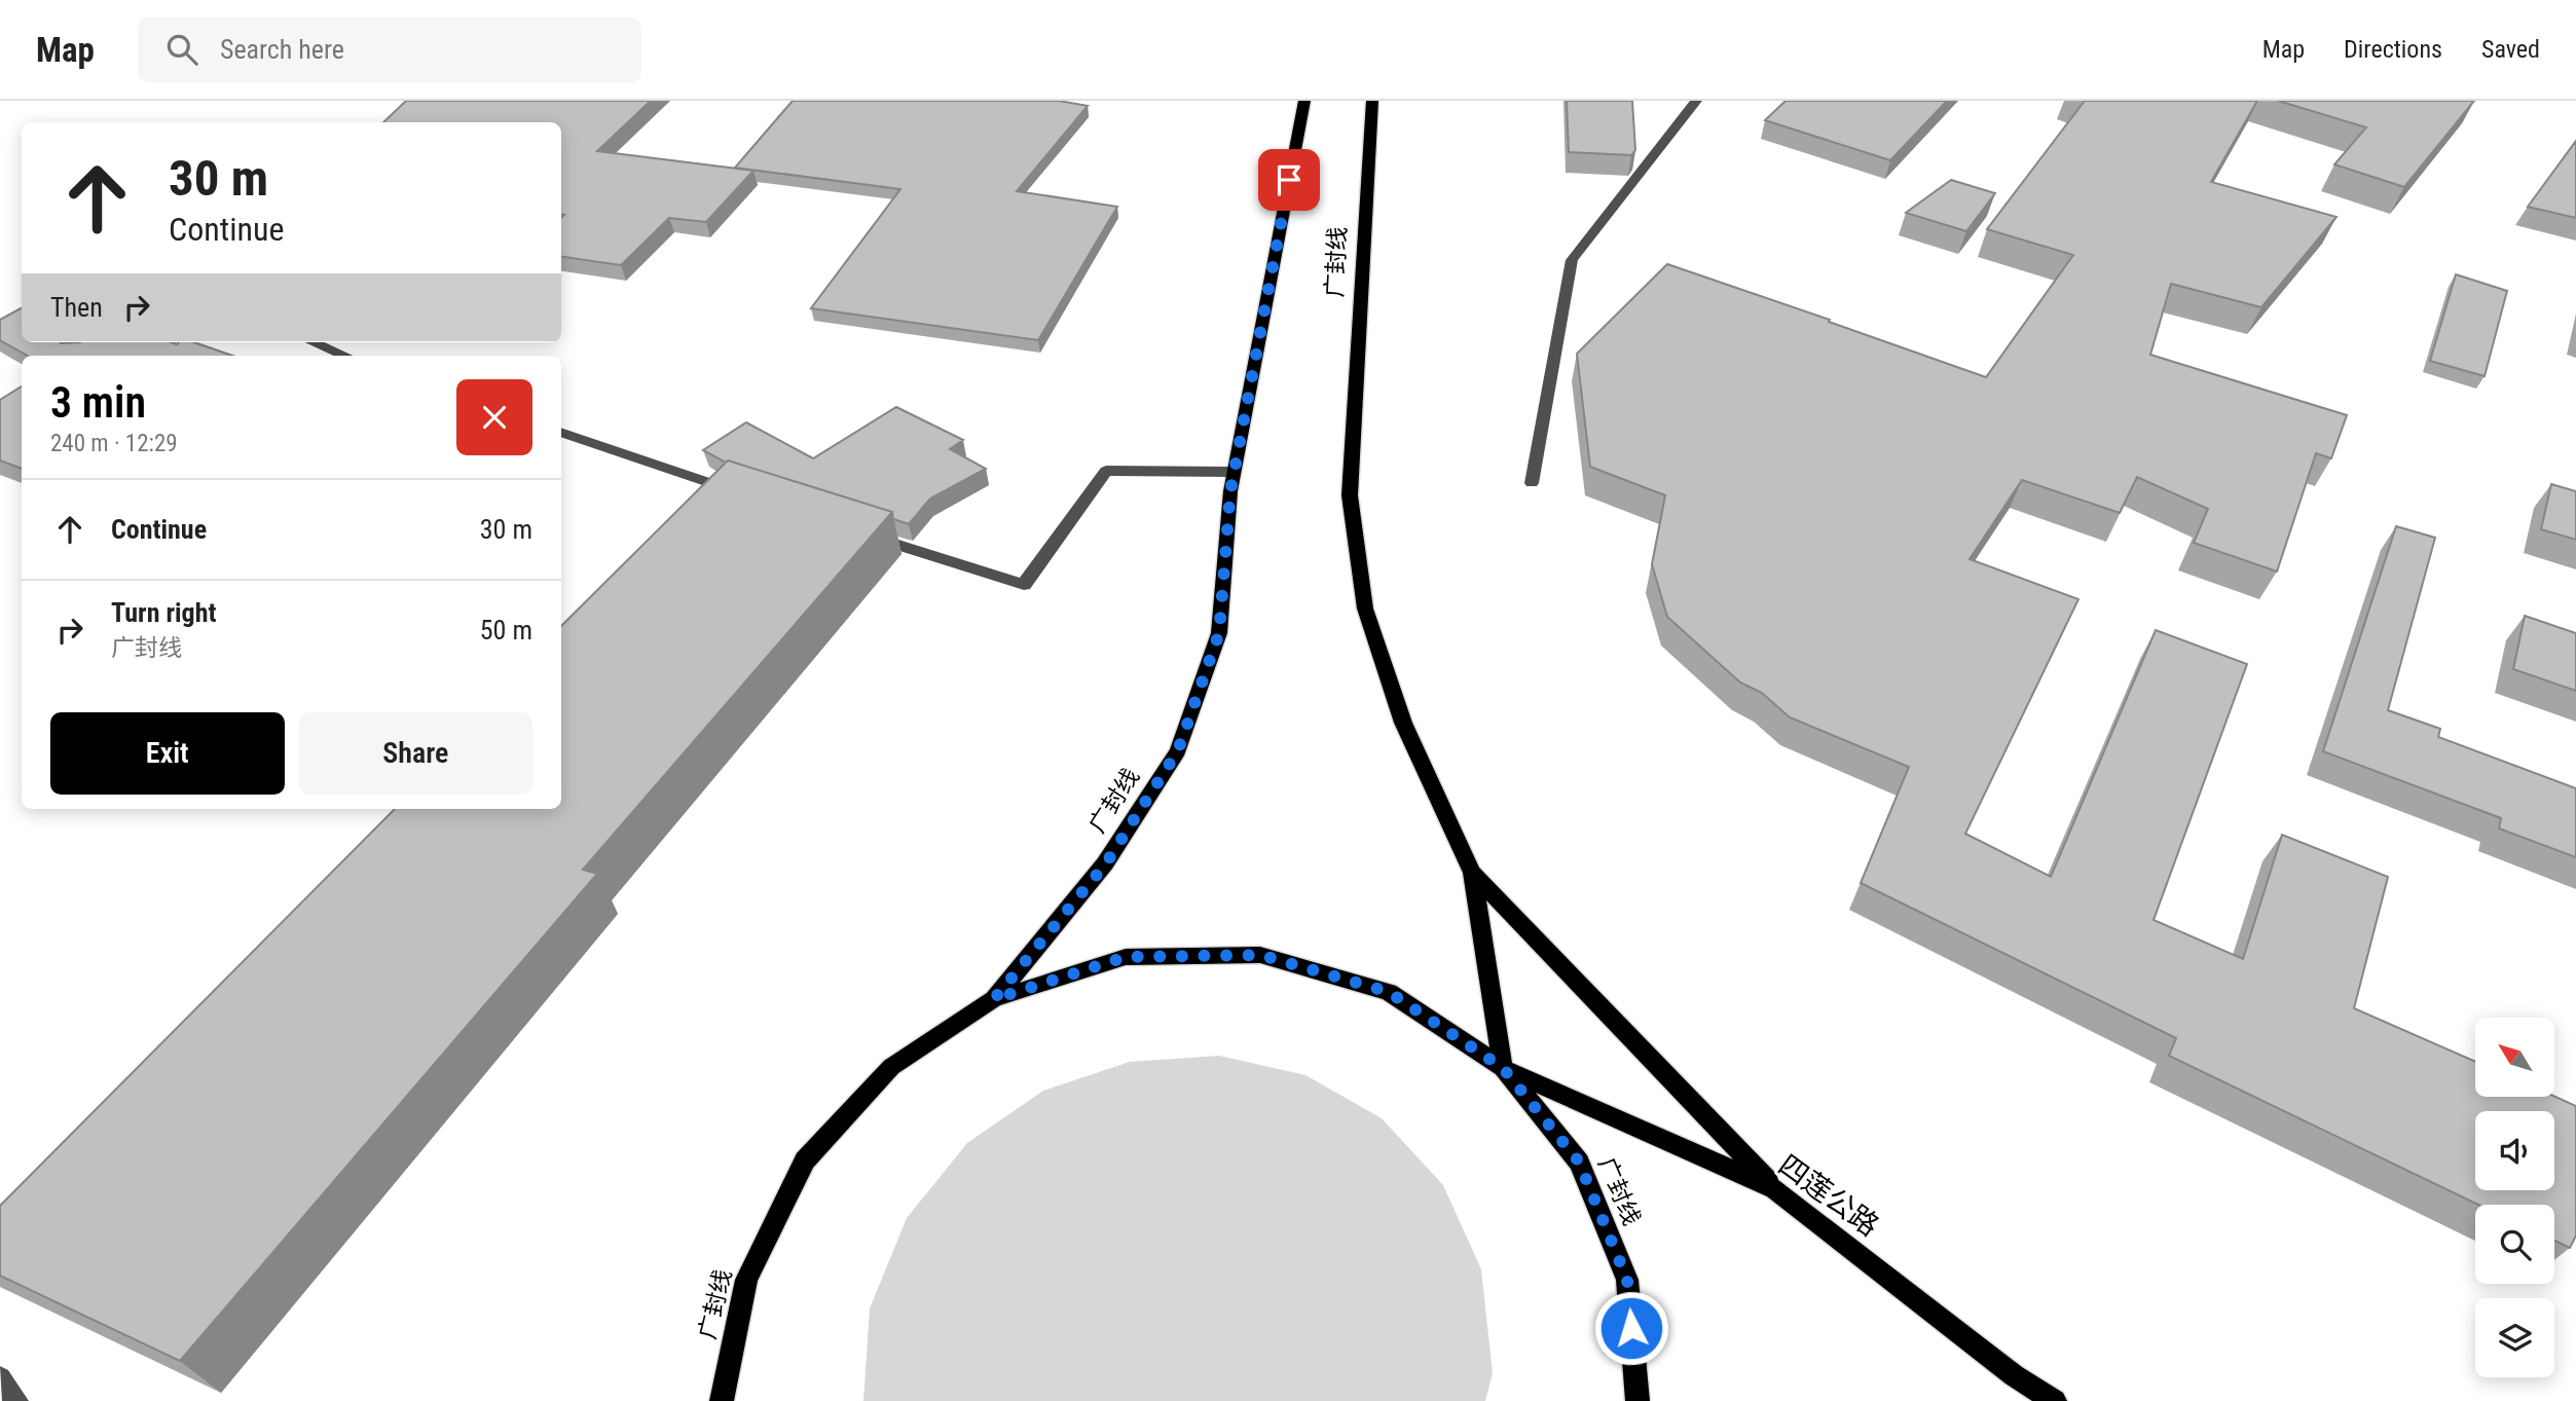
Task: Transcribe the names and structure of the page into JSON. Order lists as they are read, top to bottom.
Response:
{
  "streets": {
    "main road": ["广封线", "四莲公路"]
  },
  "crossings": [
    ["广封线", "四莲公路"]
  ],
  "north": "top left",
  "page": {
    "header": "Map",
    "search": "Search here",
    "nav": ["Map", "Directions", "Saved"],
    "turn": ["30 m", "Continue"],
    "then": "Then",
    "heading": ["3 min", "240 m · 12:29"],
    "list": [
      {
        "name": "Continue",
        "value": "30 m"
      },
      {
        "name": "Turn right",
        "note": "广封线",
        "value": "50 m"
      }
    ],
    "buttons": ["Exit", "Share"]
  }
}
